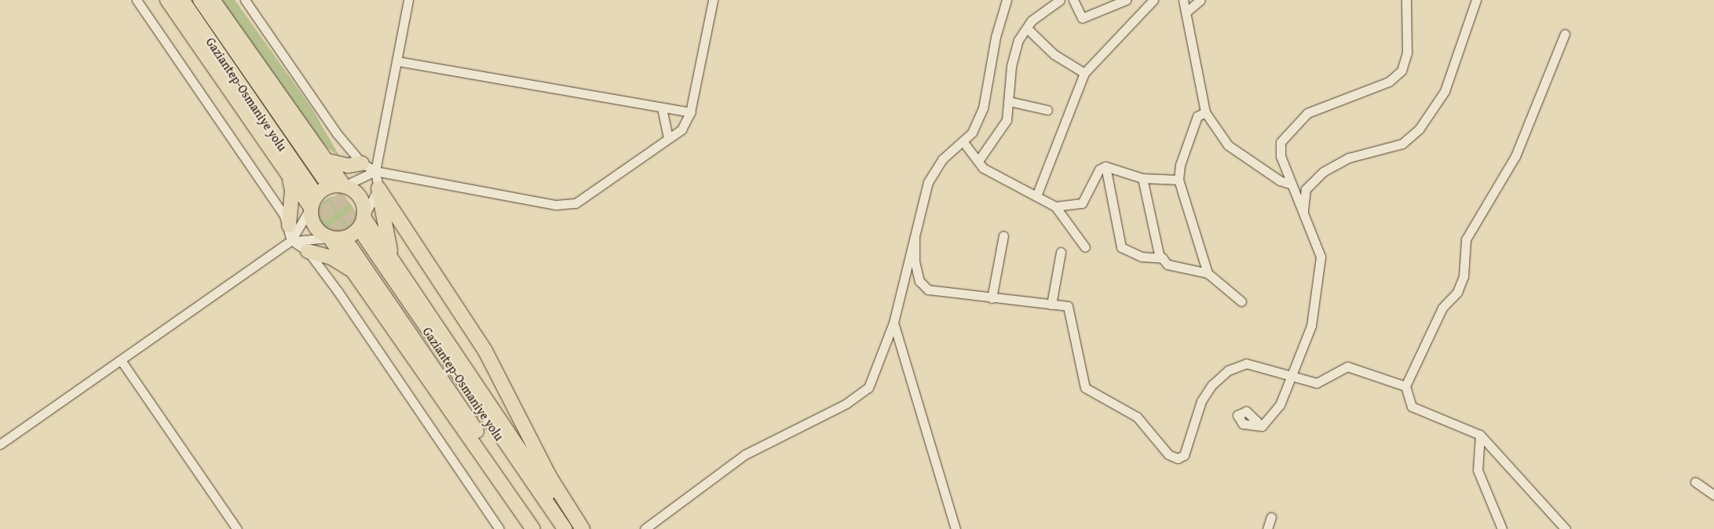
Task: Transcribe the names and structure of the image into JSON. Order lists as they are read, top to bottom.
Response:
{
  "streets": {
    "highway": ["Gaziantep-Osmaniye yolu"]
  }
}
